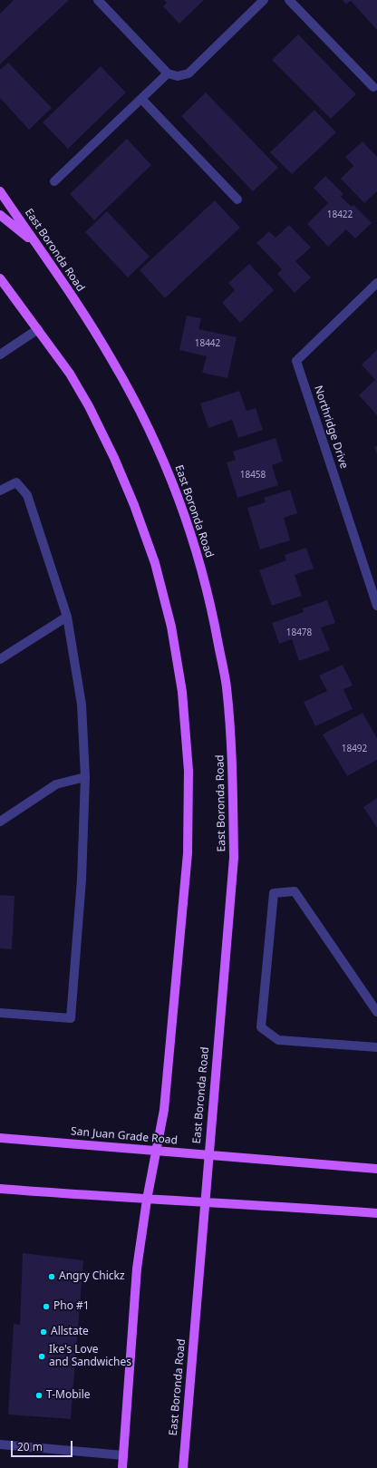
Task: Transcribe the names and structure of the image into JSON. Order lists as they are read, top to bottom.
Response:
{
  "streets": {
    "main road": ["East Boronda Road", "San Juan Grade Road"],
    "street": ["Northridge Drive"]
  },
  "crossings": [
    ["East Boronda Road", "San Juan Grade Road"]
  ],
  "places": [
    "Angry Chickz",
    "Pho #1",
    "Allstate",
    "Ike's Love and Sandwiches",
    "T-Mobile"
  ],
  "house_numbers": [
    "18422",
    "18442",
    "18458",
    "18478",
    "18492"
  ],
  "scale_bar": "20 m"
}
